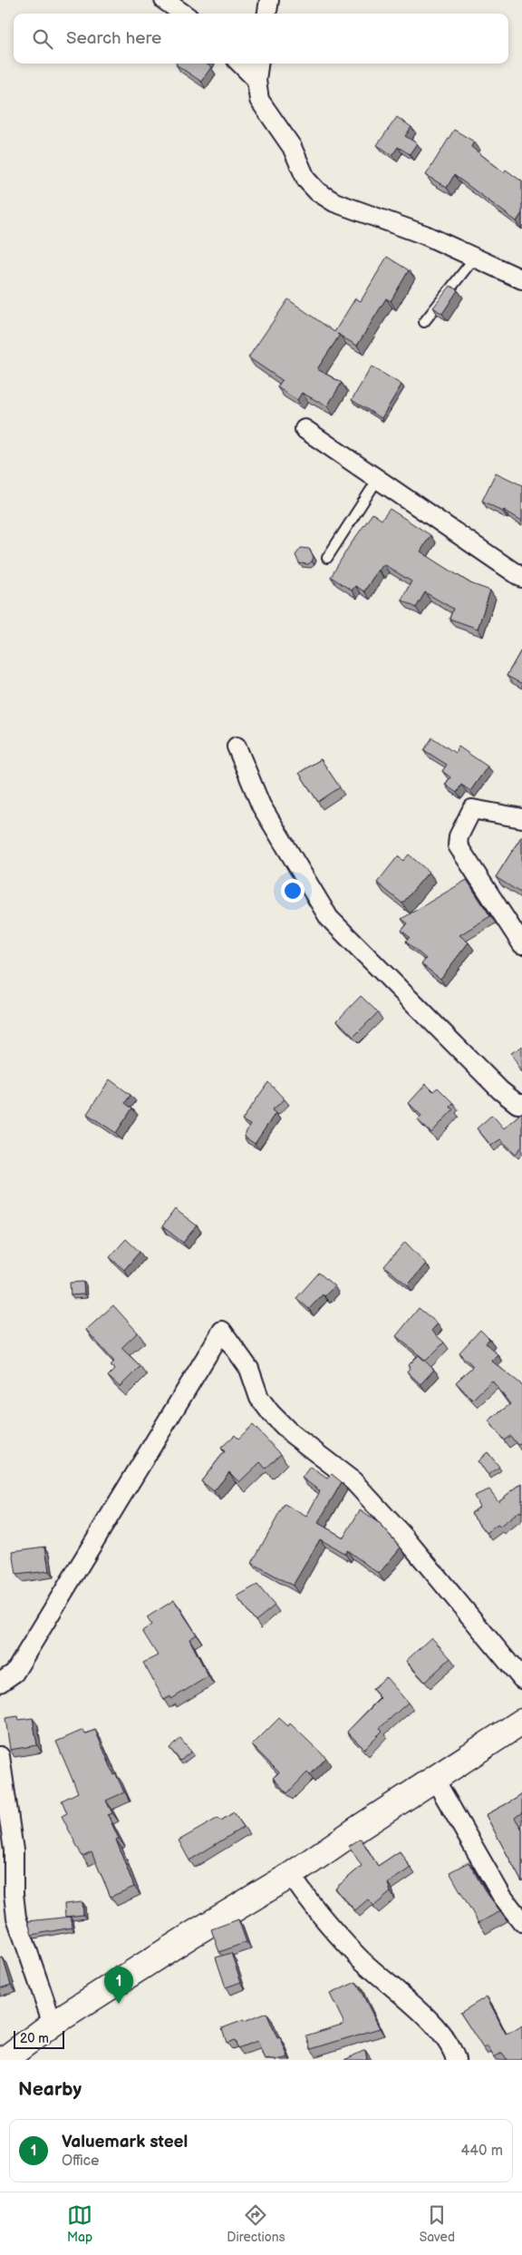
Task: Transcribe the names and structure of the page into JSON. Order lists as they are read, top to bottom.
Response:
{
  "scale_bar": "20 m",
  "page": {
    "search": "Search here",
    "pins": "1",
    "scale": "20 m",
    "heading": "Nearby",
    "list": [
      {
        "mark": "1",
        "name": "Valuemark steel",
        "note": "Office",
        "value": "440 m"
      }
    ],
    "nav": ["Map", "Directions", "Saved"]
  }
}
